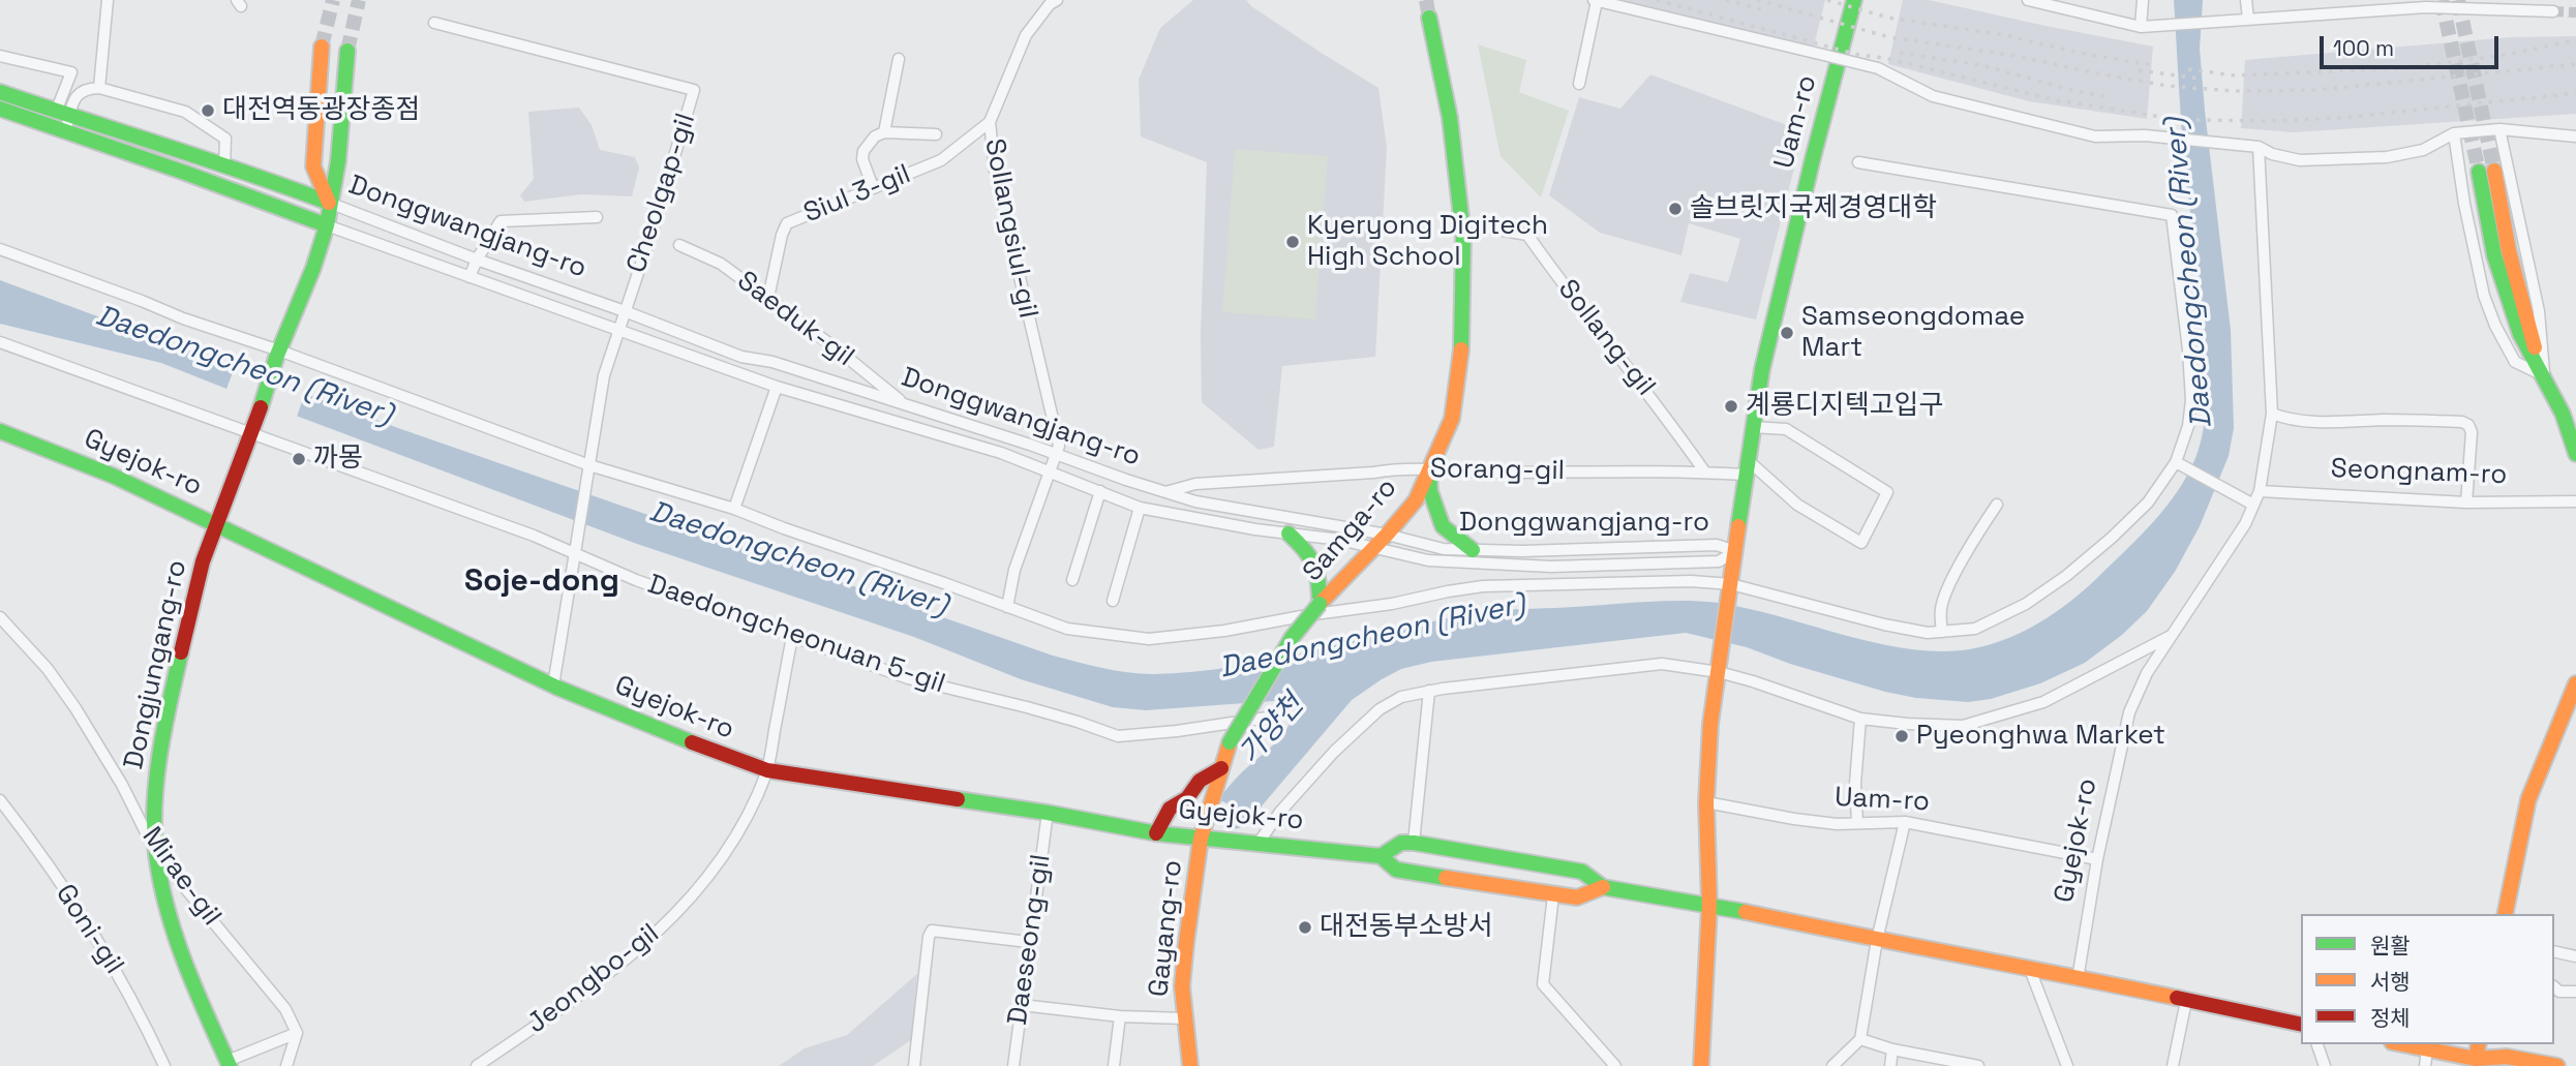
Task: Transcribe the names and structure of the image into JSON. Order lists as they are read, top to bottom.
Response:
{
  "streets": {
    "main road": [
      "Uam-ro",
      "Donggwangjang-ro",
      "Gyejok-ro",
      "Samga-ro",
      "Dongjungang-ro",
      "Gayang-ro"
    ],
    "street": [
      "Cheolgap-gil",
      "Siul 3-gil",
      "Sollangsiul-gil",
      "Saeduk-gil",
      "Sollang-gil",
      "Sorang-gil",
      "Seongnam-ro",
      "Daedongcheonuan 5-gil",
      "Mirae-gil",
      "Goni-gil",
      "Daeseong-gil",
      "Jeongbo-gil"
    ]
  },
  "crossings": [
    ["Uam-ro", "Donggwangjang-ro"],
    ["Uam-ro", "Gyejok-ro"],
    ["Uam-ro", "Sorang-gil"],
    ["Cheolgap-gil", "Donggwangjang-ro"],
    ["Cheolgap-gil", "Daedongcheonuan 5-gil"],
    ["Siul 3-gil", "Sollangsiul-gil"],
    ["Siul 3-gil", "Saeduk-gil"],
    ["Donggwangjang-ro", "Sollangsiul-gil"],
    ["Donggwangjang-ro", "Saeduk-gil"],
    ["Donggwangjang-ro", "Sorang-gil"],
    ["Donggwangjang-ro", "Samga-ro"],
    ["Donggwangjang-ro", "Dongjungang-ro"],
    ["Sollang-gil", "Sorang-gil"],
    ["Gyejok-ro", "Seongnam-ro"],
    ["Gyejok-ro", "Samga-ro"],
    ["Gyejok-ro", "Dongjungang-ro"],
    ["Gyejok-ro", "Gayang-ro"],
    ["Gyejok-ro", "Daeseong-gil"],
    ["Gyejok-ro", "Jeongbo-gil"],
    ["Sorang-gil", "Samga-ro"],
    ["Samga-ro", "Gayang-ro"],
    ["Daedongcheonuan 5-gil", "Dongjungang-ro"],
    ["Daedongcheonuan 5-gil", "Jeongbo-gil"],
    ["Dongjungang-ro", "Mirae-gil"]
  ],
  "districts": ["Soje-dong"],
  "water": ["Daedongcheon (River)", "가양천"],
  "places": [
    "대전역동광장종점",
    "솔브릿지국제경영대학",
    "Kyeryong Digitech High School",
    "Samseongdomae Mart",
    "계룡디지텍고입구",
    "까몽",
    "Pyeonghwa Market",
    "대전동부소방서"
  ],
  "legend": ["원활", "서행", "정체"],
  "scale_bar": "100 m"
}
